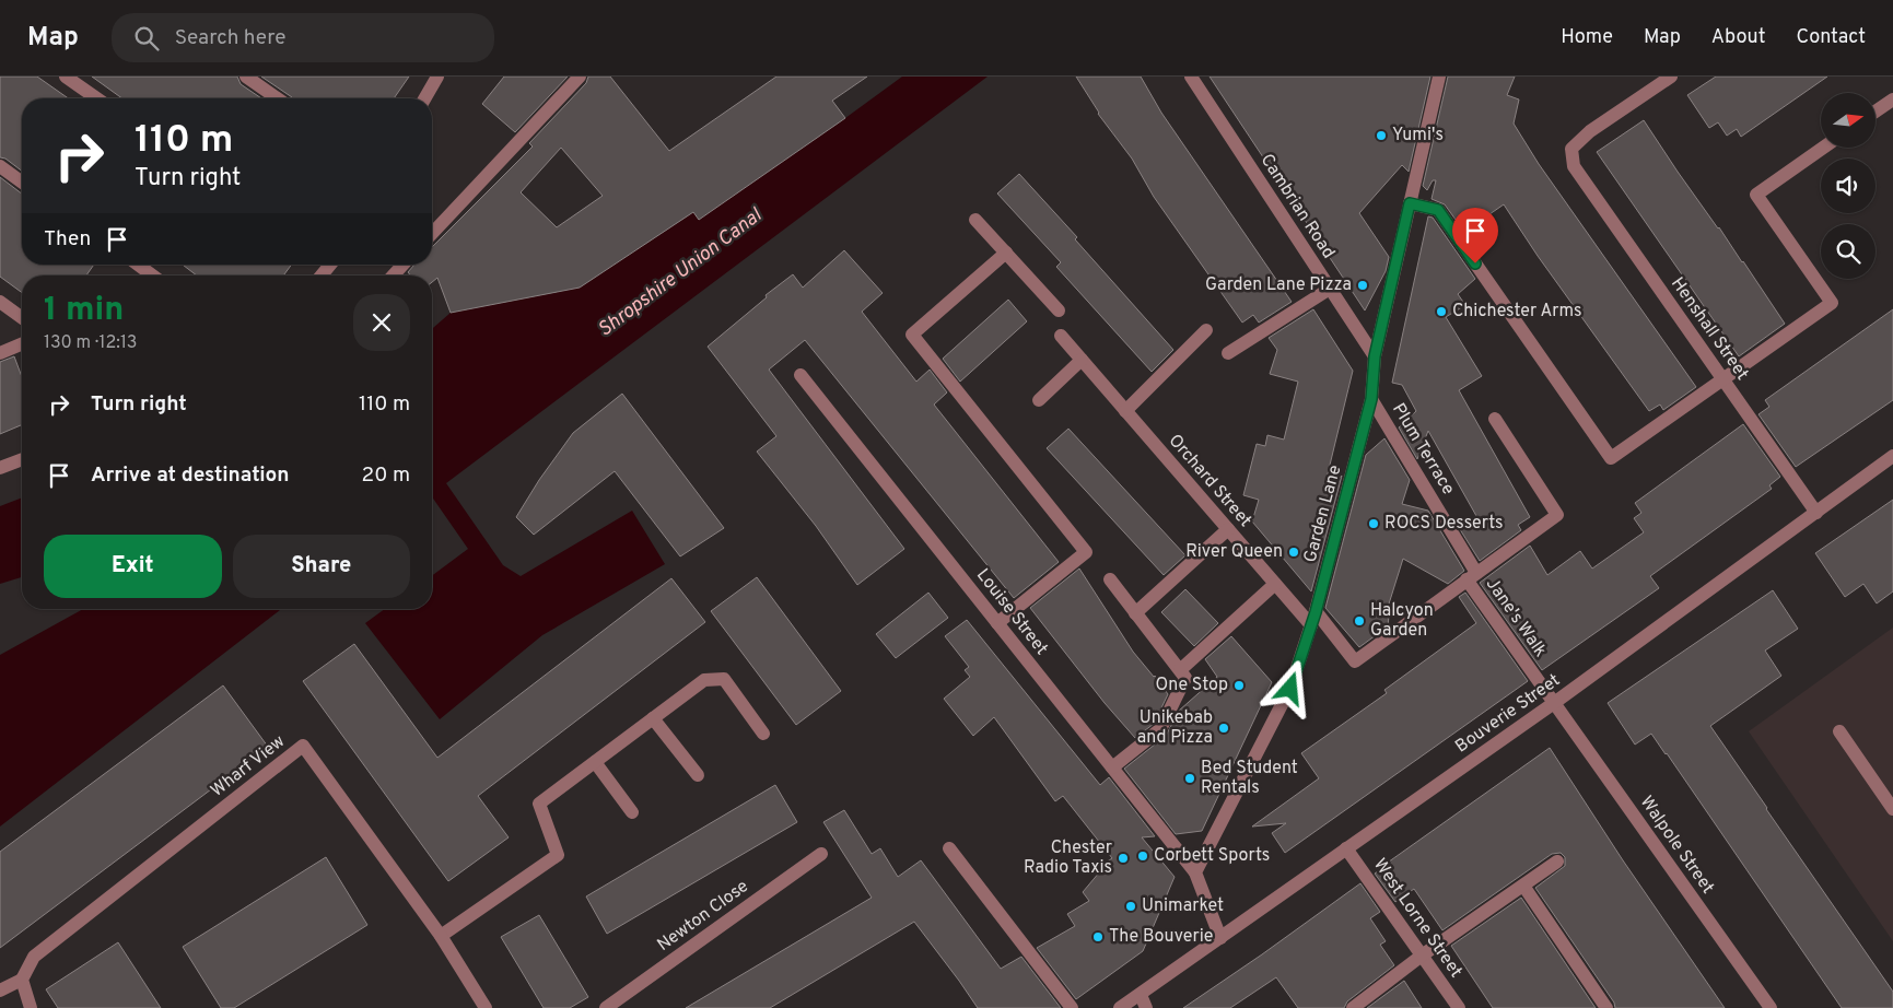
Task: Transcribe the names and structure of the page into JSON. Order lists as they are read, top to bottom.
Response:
{
  "streets": {
    "street": [
      "Cambrian Road",
      "Henshall Street",
      "Plum Terrace",
      "Orchard Street",
      "Garden Lane",
      "Louise Street",
      "Jane's Walk",
      "Bouverie Street",
      "Wharf View",
      "Walpole Street",
      "Newton Close",
      "West Lorne Street"
    ]
  },
  "crossings": [
    ["Cambrian Road", "Garden Lane"],
    ["Henshall Street", "Bouverie Street"],
    ["Plum Terrace", "Garden Lane"],
    ["Plum Terrace", "Jane's Walk"],
    ["Orchard Street", "Garden Lane"],
    ["Garden Lane", "Louise Street"],
    ["Jane's Walk", "Bouverie Street"],
    ["Jane's Walk", "Walpole Street"],
    ["Bouverie Street", "Walpole Street"],
    ["Bouverie Street", "West Lorne Street"]
  ],
  "water": ["Shropshire Union Canal"],
  "places": [
    "Yumi's",
    "Garden Lane Pizza",
    "Chichester Arms",
    "ROCS Desserts",
    "River Queen",
    "Halcyon Garden",
    "One Stop",
    "Unikebab and Pizza",
    "Bed Student Rentals",
    "Corbett Sports",
    "Chester Radio Taxis",
    "Unimarket",
    "The Bouverie"
  ],
  "north": "right",
  "page": {
    "header": "Map",
    "search": "Search here",
    "nav": [
      "Home",
      "Map",
      "About",
      "Contact"
    ],
    "turn": ["110 m", "Turn right"],
    "then": "Then",
    "heading": ["1 min", "130 m · 12:13"],
    "list": [
      {
        "name": "Turn right",
        "value": "110 m"
      },
      {
        "name": "Arrive at destination",
        "value": "20 m"
      }
    ],
    "buttons": ["Exit", "Share"]
  }
}
